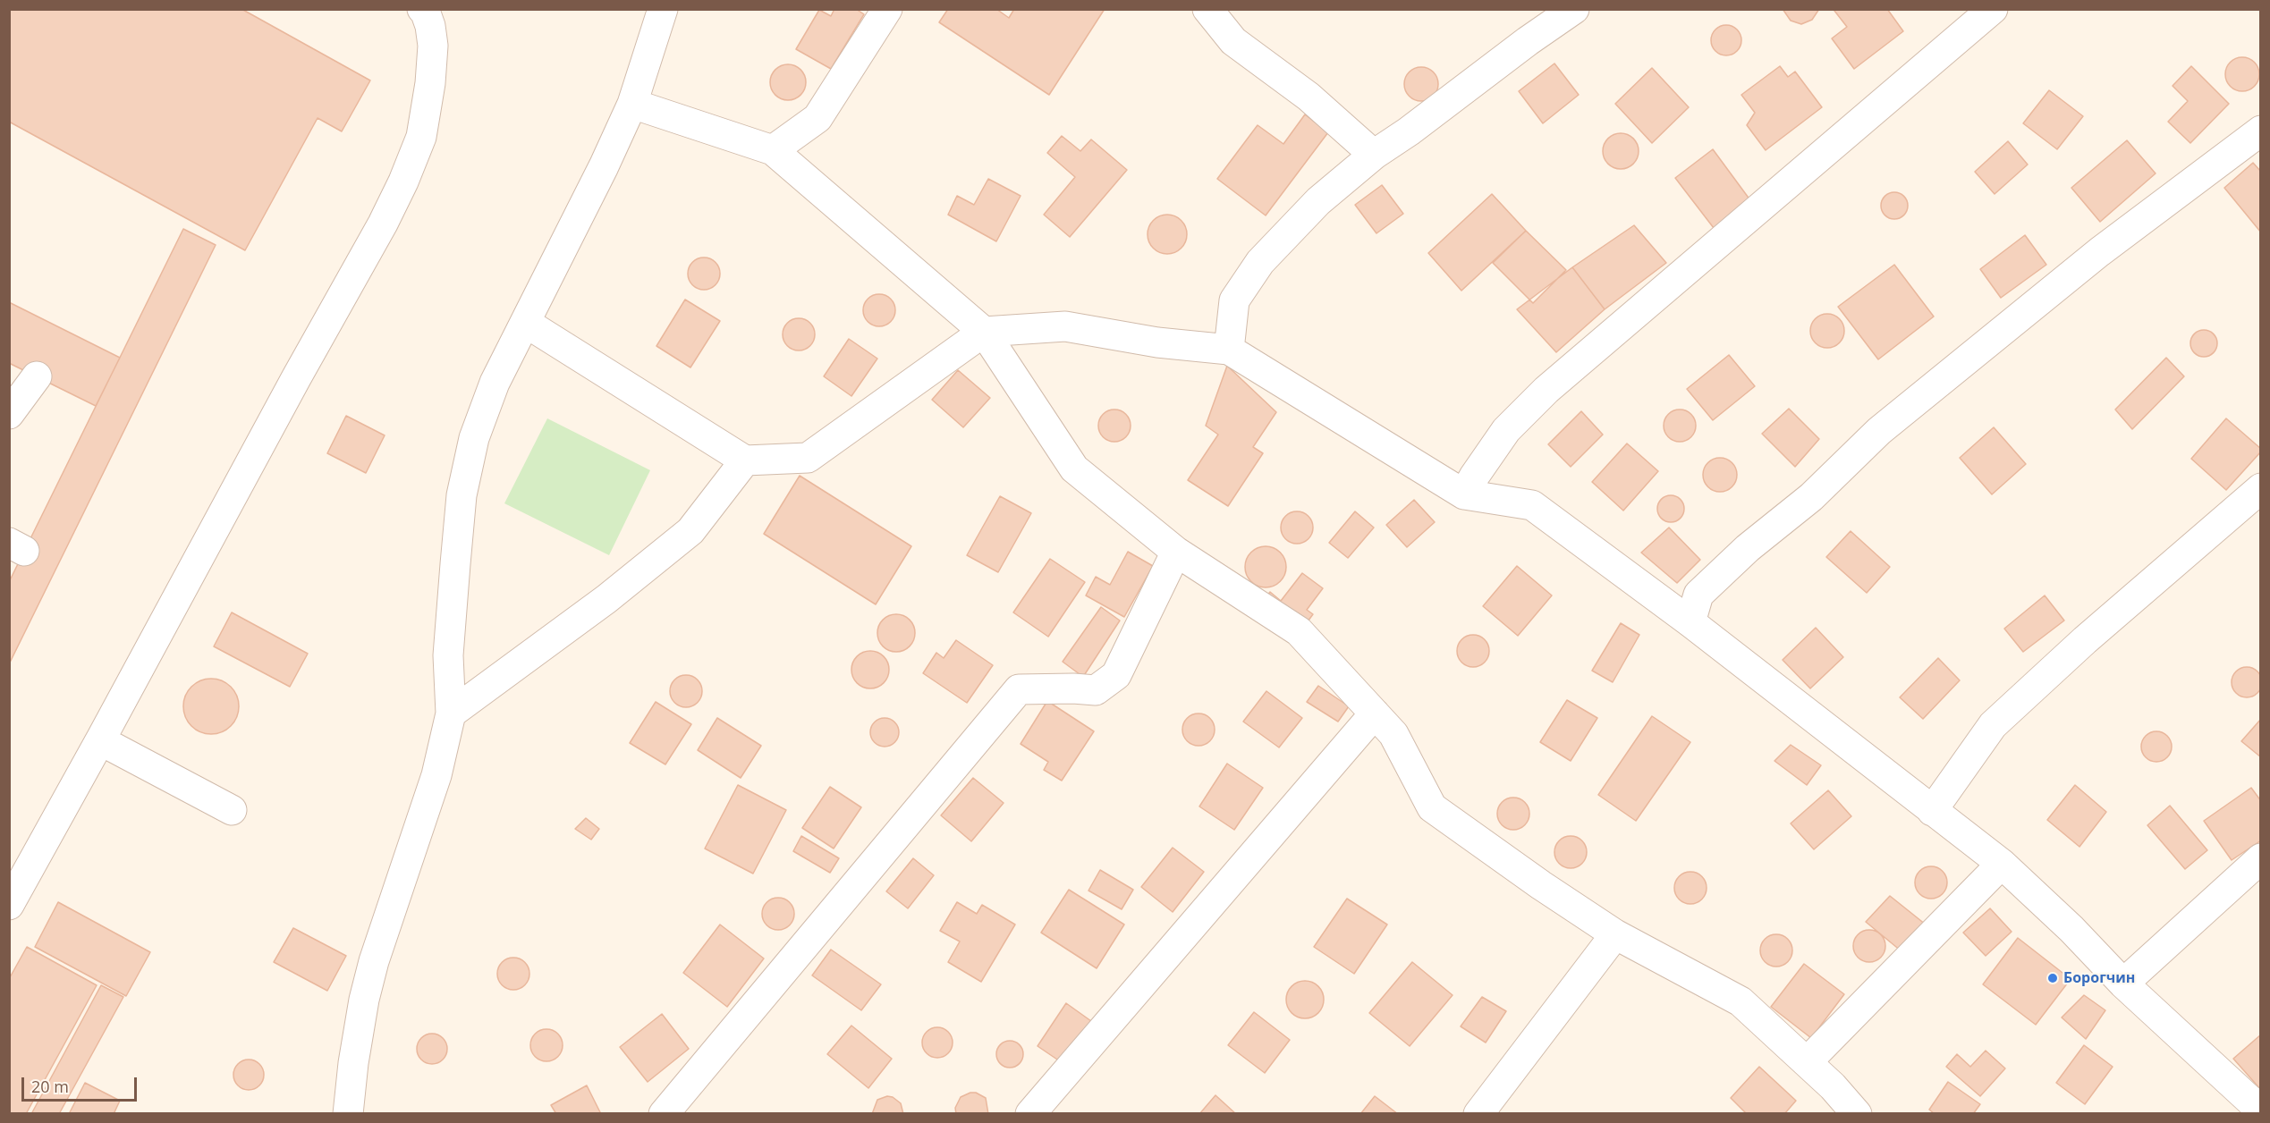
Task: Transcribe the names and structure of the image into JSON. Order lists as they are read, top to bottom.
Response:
{
  "places": ["Борогчин"],
  "scale_bar": "20 m"
}
